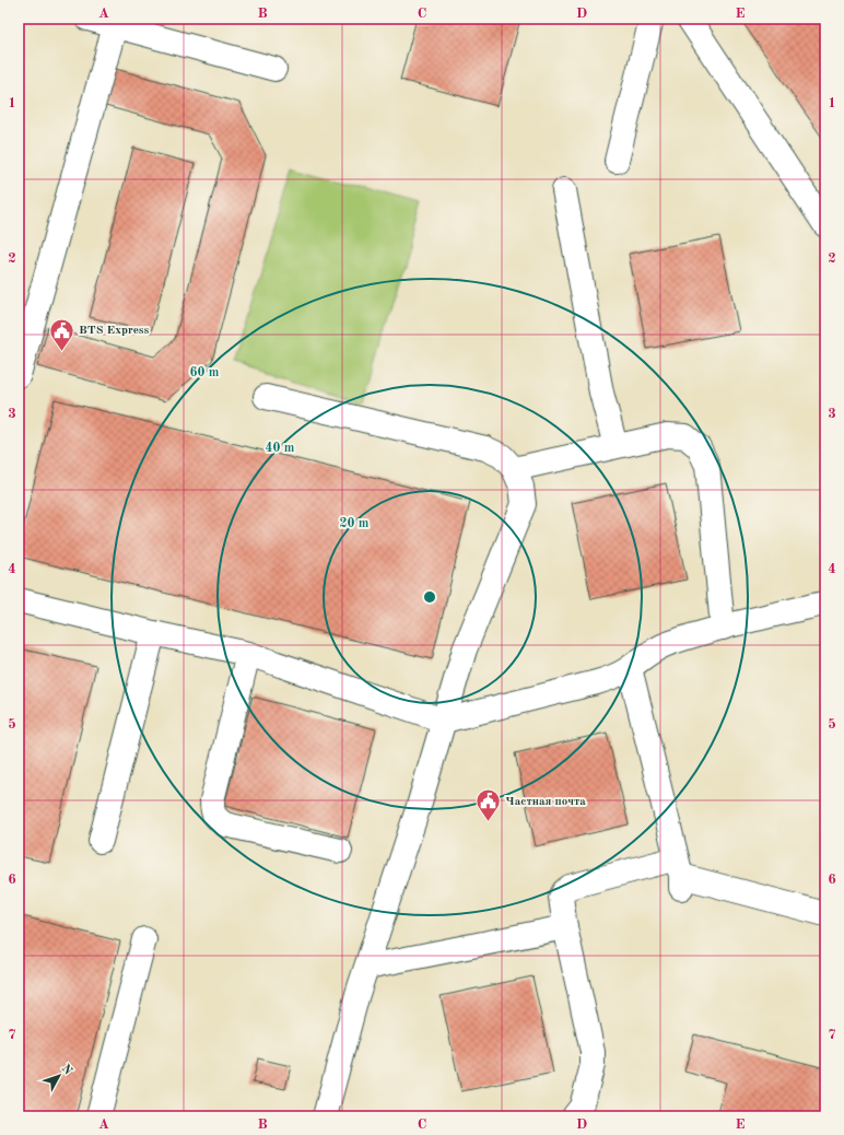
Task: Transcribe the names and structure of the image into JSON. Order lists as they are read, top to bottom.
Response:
{
  "places": {
    "public building": ["BTS Express", "Частная почта"]
  },
  "north": "top right",
  "grid": {
    "columns": [
      "A",
      "B",
      "C",
      "D",
      "E"
    ],
    "rows": [
      "1",
      "2",
      "3",
      "4",
      "5",
      "6",
      "7"
    ]
  },
  "rings": ["60 m", "40 m", "20 m"]
}
